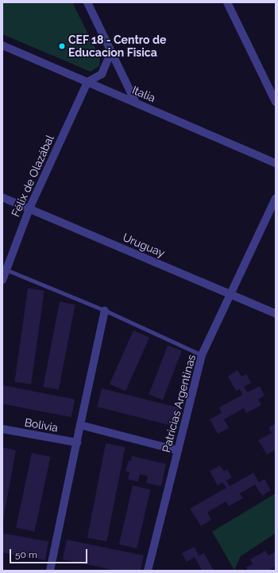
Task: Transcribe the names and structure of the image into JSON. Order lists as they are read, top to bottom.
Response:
{
  "streets": {
    "street": [
      "Italia",
      "Félix de Olazábal",
      "Uruguay",
      "Patricias Argentinas",
      "Bolivia"
    ]
  },
  "crossings": [
    ["Italia", "Félix de Olazábal"],
    ["Félix de Olazábal", "Uruguay"],
    ["Uruguay", "Patricias Argentinas"]
  ],
  "places": ["CEF 18 - Centro de Educacion Fisica"],
  "scale_bar": "50 m"
}
